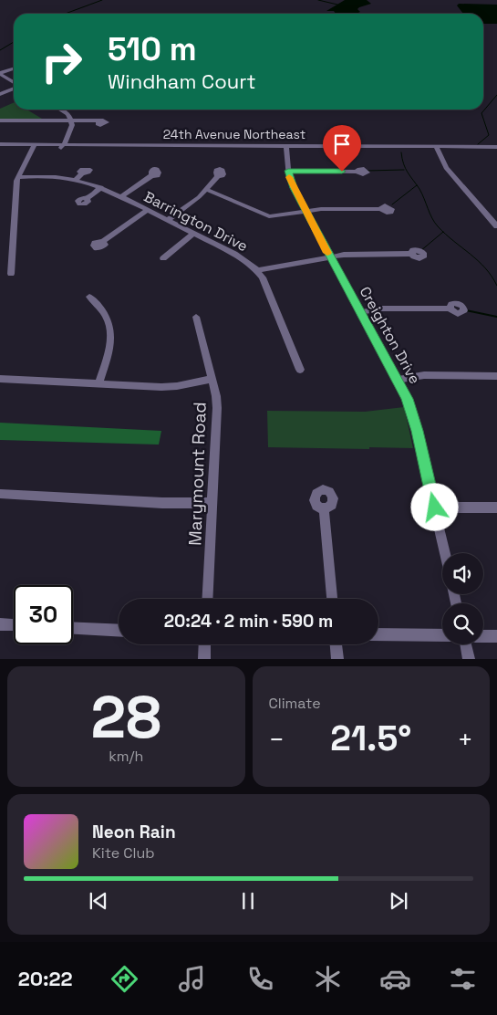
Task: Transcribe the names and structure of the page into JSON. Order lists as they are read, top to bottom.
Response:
{
  "streets": {
    "street": [
      "24th Avenue Northeast",
      "Barrington Drive",
      "Creighton Drive",
      "Marymount Road"
    ]
  },
  "crossings": [
    ["24th Avenue Northeast", "Creighton Drive"]
  ],
  "page": {
    "turn": ["510 m", "Windham Court"],
    "limit": "30",
    "trip": "20:24 · 2 min · 590 m",
    "tile": [
      ["28", "km/h"],
      "Climate"
    ],
    "heat": ["−", "21.5°", "+"],
    "song": ["Neon Rain", "Kite Club"],
    "tabs": "20:22"
  }
}
